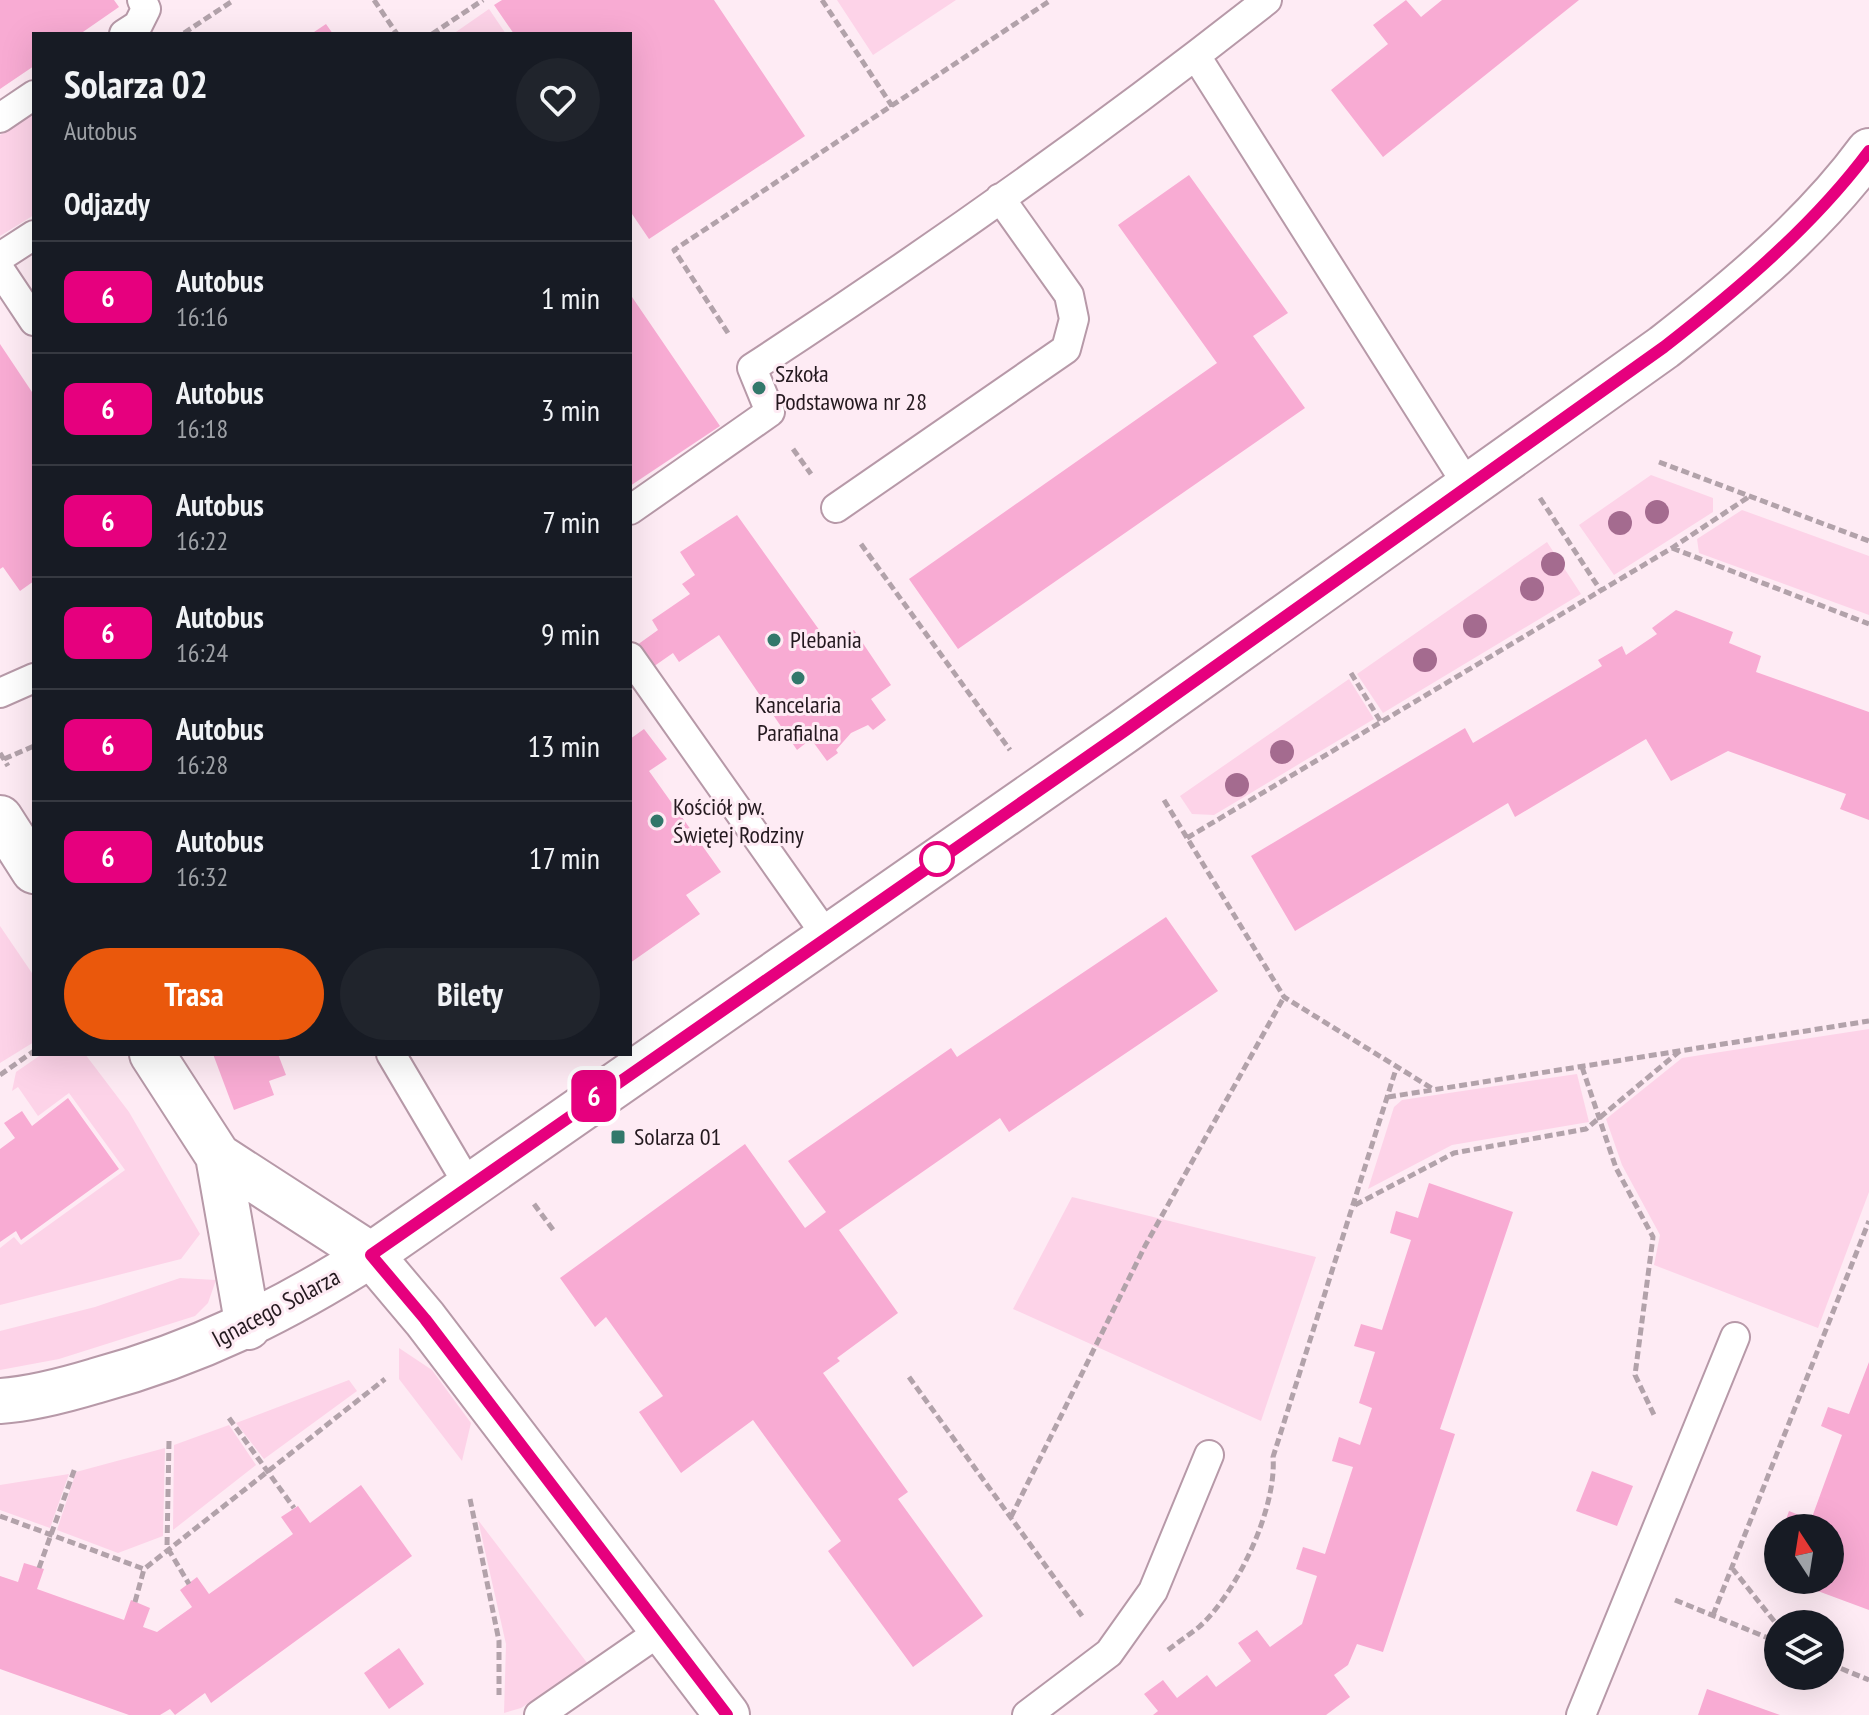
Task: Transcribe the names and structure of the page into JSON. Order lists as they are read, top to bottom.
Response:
{
  "streets": {
    "street": ["Ignacego Solarza"]
  },
  "places": {
    "other": [
      "Szkoła Podstawowa nr 28",
      "Plebania",
      "Kancelaria Parafialna",
      "Kościół pw. Świętej Rodziny"
    ],
    "transit": ["Solarza 01"]
  },
  "lines": ["bus line 6"],
  "north": "top",
  "page": {
    "on_map": "6",
    "heading": [
      ["Solarza 02", "Autobus"],
      "Odjazdy"
    ],
    "list": [
      {
        "mark": "6",
        "name": "Autobus",
        "note": "16:16",
        "value": "1 min"
      },
      {
        "mark": "6",
        "name": "Autobus",
        "note": "16:18",
        "value": "3 min"
      },
      {
        "mark": "6",
        "name": "Autobus",
        "note": "16:22",
        "value": "7 min"
      },
      {
        "mark": "6",
        "name": "Autobus",
        "note": "16:24",
        "value": "9 min"
      },
      {
        "mark": "6",
        "name": "Autobus",
        "note": "16:28",
        "value": "13 min"
      },
      {
        "mark": "6",
        "name": "Autobus",
        "note": "16:32",
        "value": "17 min"
      }
    ],
    "buttons": ["Trasa", "Bilety"]
  }
}
